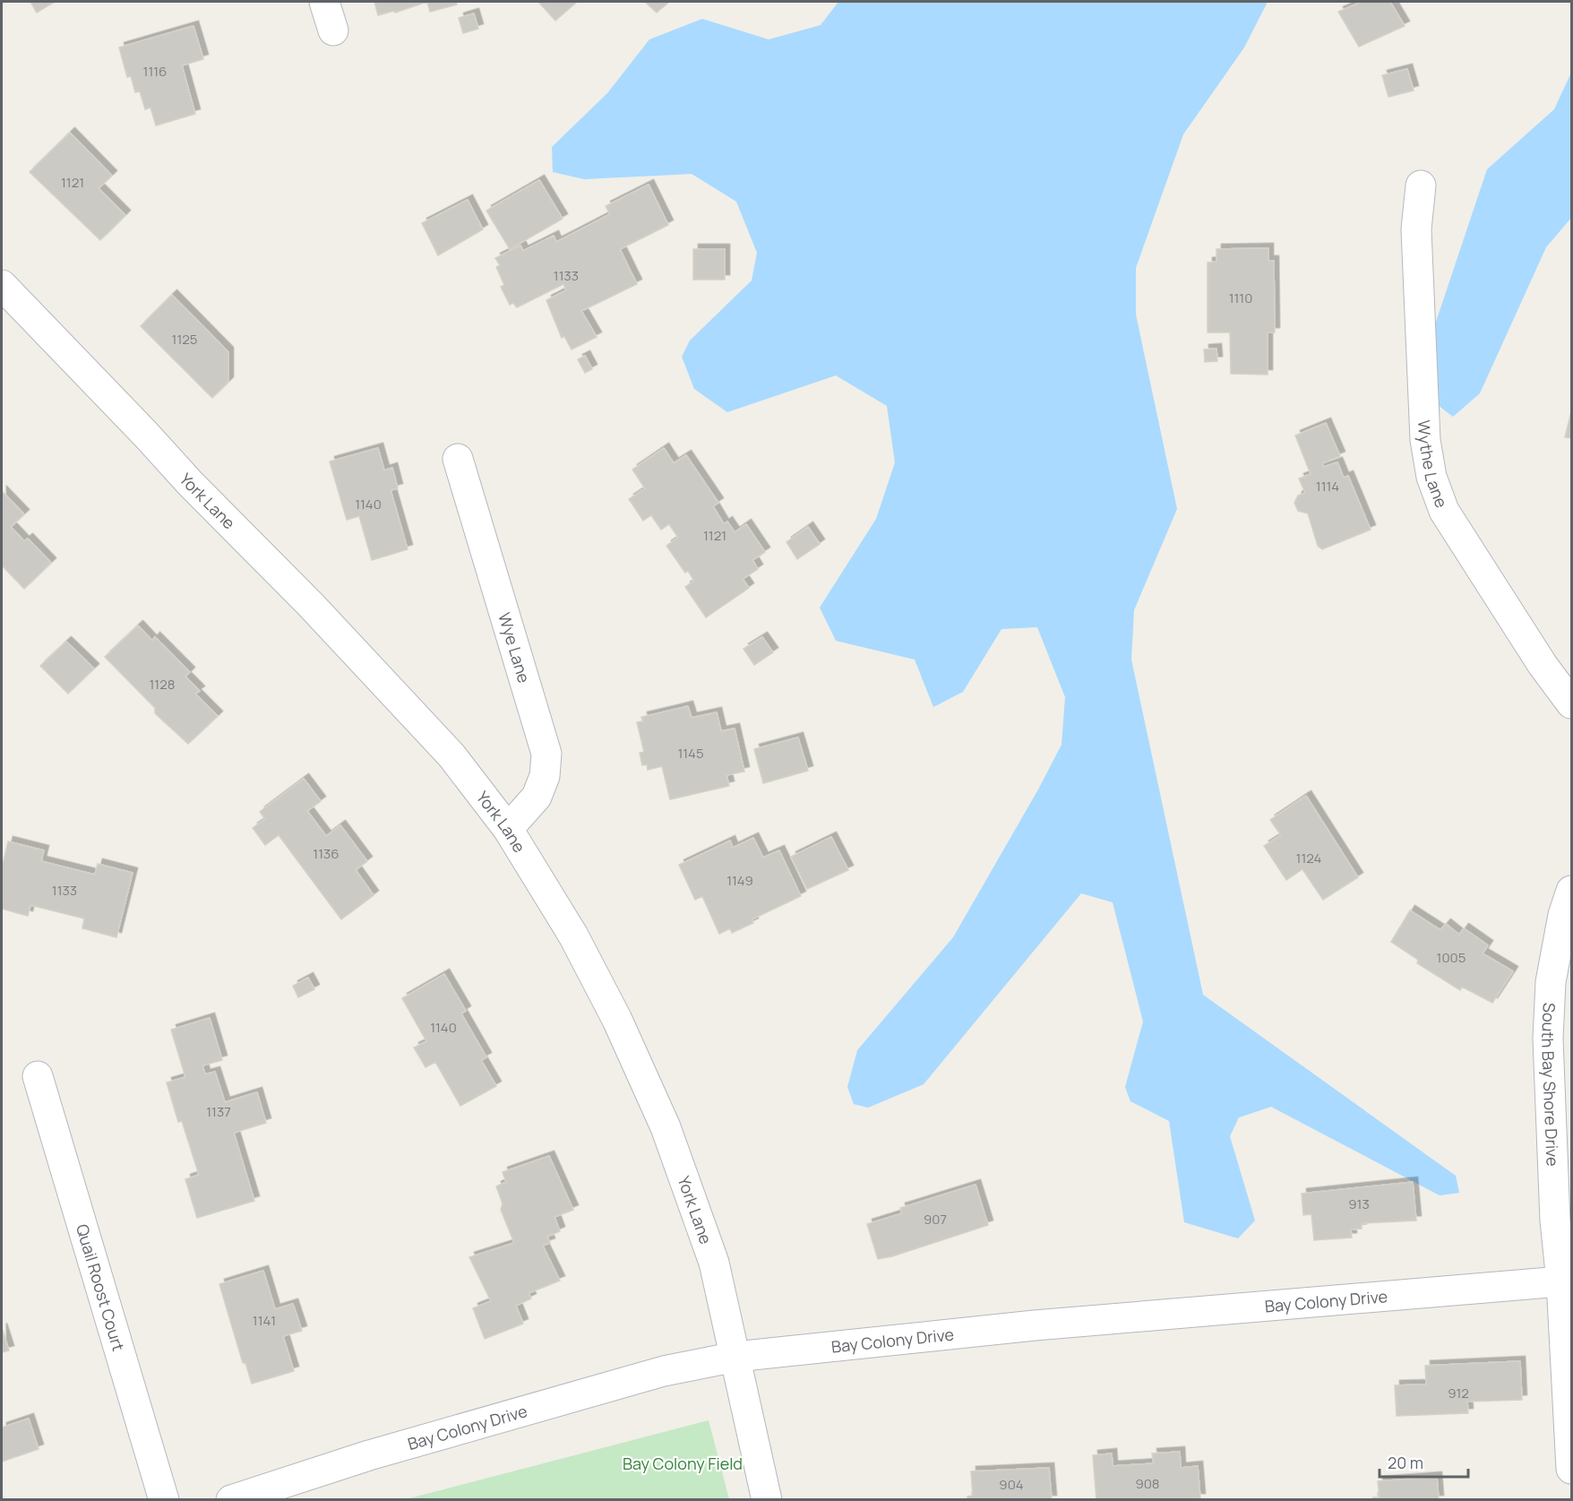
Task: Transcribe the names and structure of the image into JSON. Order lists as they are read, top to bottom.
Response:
{
  "streets": {
    "street": [
      "Wythe Lane",
      "York Lane",
      "Wye Lane",
      "South Bay Shore Drive",
      "Quail Roost Court",
      "Bay Colony Drive"
    ]
  },
  "crossings": [
    ["York Lane", "Wye Lane"],
    ["York Lane", "Bay Colony Drive"],
    ["South Bay Shore Drive", "Bay Colony Drive"]
  ],
  "parks": ["Bay Colony Field"],
  "house_numbers": [
    "1116",
    "1121",
    "1133",
    "1110",
    "1125",
    "1114",
    "1140",
    "1121",
    "1128",
    "1145",
    "1136",
    "1124",
    "1149",
    "1133",
    "1005",
    "1140",
    "1137",
    "913",
    "907",
    "1141",
    "912",
    "908",
    "904"
  ],
  "scale_bar": "20 m"
}
